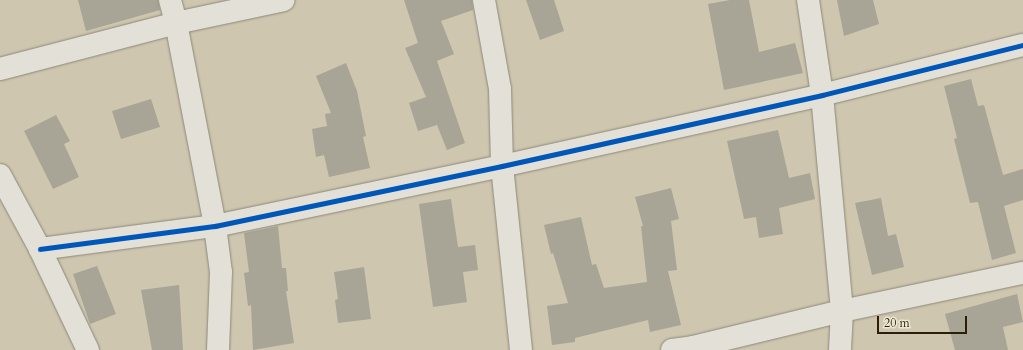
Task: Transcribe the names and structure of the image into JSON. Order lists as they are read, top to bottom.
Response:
{
  "scale_bar": "20 m"
}
